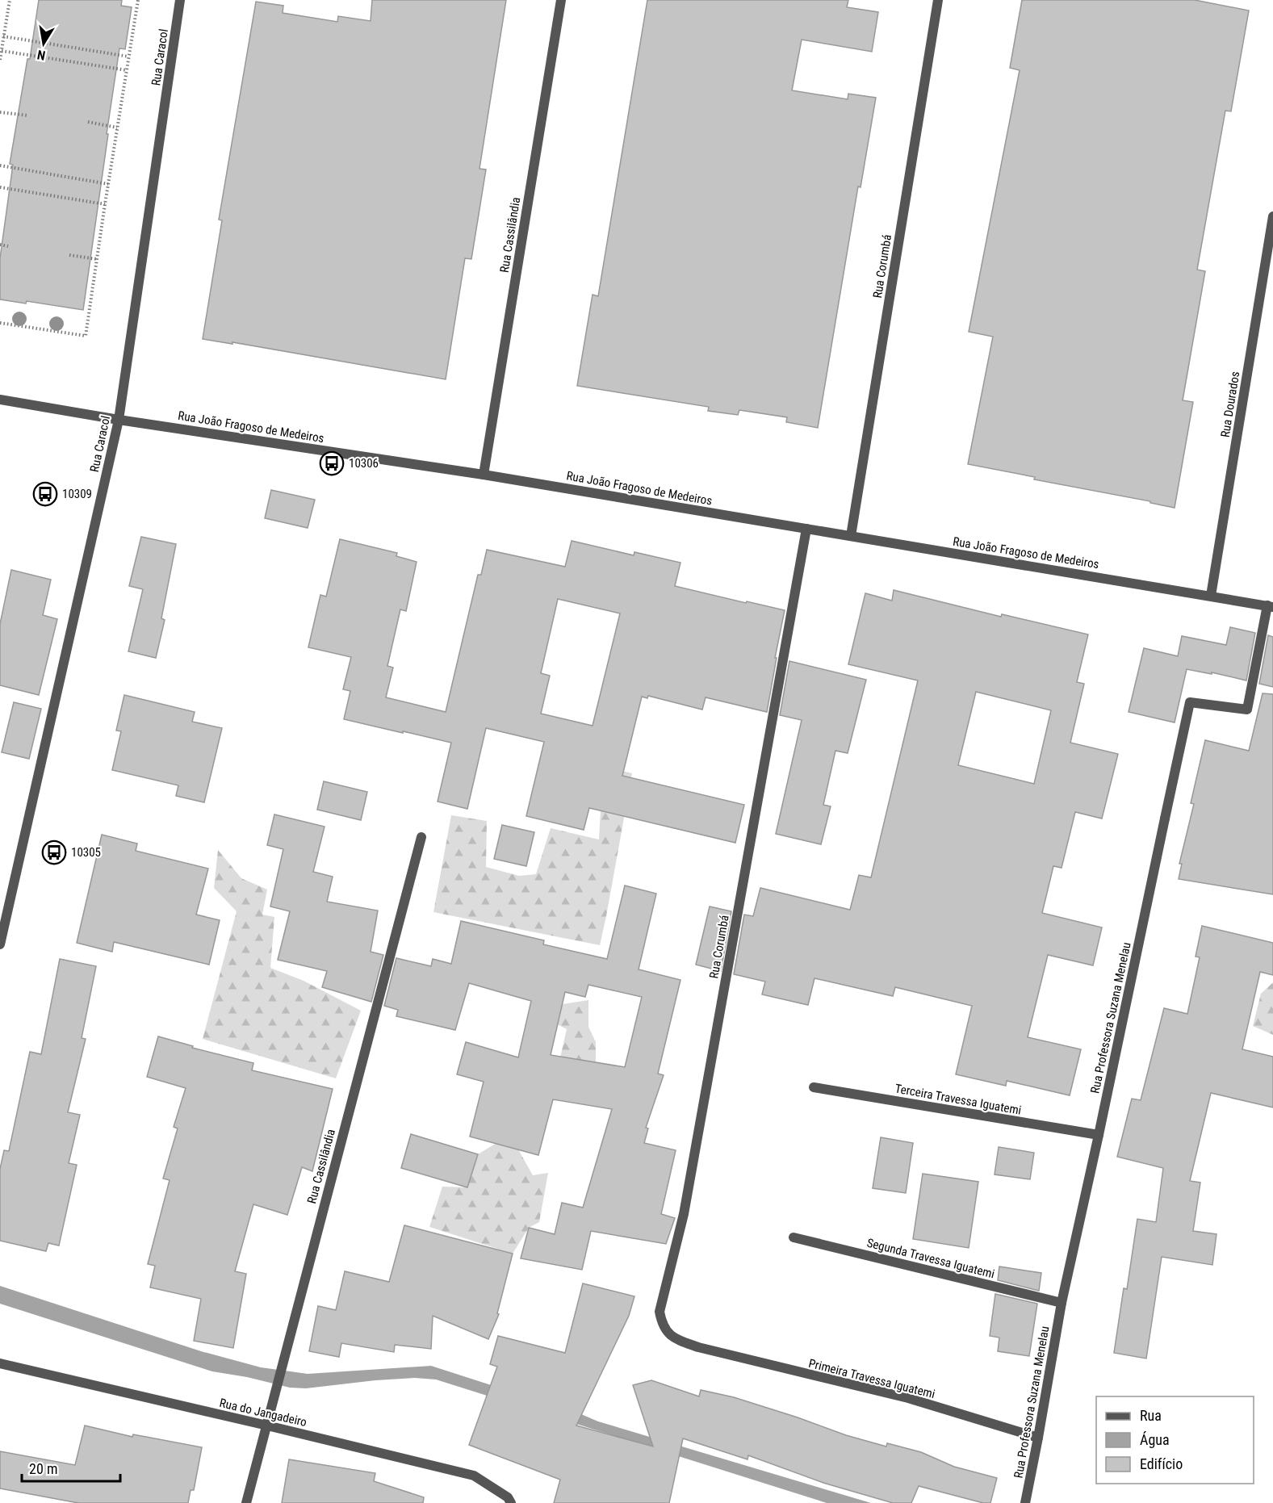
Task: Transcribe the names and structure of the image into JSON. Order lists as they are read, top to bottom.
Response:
{
  "streets": {
    "street": [
      "Rua Caracol",
      "Rua Cassilândia",
      "Rua Corumbá",
      "Rua Dourados",
      "Rua João Fragoso de Medeiros",
      "Rua Professora Suzana Menelau",
      "Terceira Travessa Iguatemi",
      "Segunda Travessa Iguatemi",
      "Primeira Travessa Iguatemi",
      "Rua do Jangadeiro"
    ]
  },
  "crossings": [
    ["Rua Caracol", "Rua João Fragoso de Medeiros"],
    ["Rua Cassilândia", "Rua João Fragoso de Medeiros"],
    ["Rua Cassilândia", "Rua do Jangadeiro"],
    ["Rua Corumbá", "Rua João Fragoso de Medeiros"],
    ["Rua Corumbá", "Primeira Travessa Iguatemi"],
    ["Rua Dourados", "Rua João Fragoso de Medeiros"],
    ["Rua João Fragoso de Medeiros", "Rua Professora Suzana Menelau"],
    ["Rua Professora Suzana Menelau", "Terceira Travessa Iguatemi"],
    ["Rua Professora Suzana Menelau", "Segunda Travessa Iguatemi"],
    ["Rua Professora Suzana Menelau", "Primeira Travessa Iguatemi"]
  ],
  "places": {
    "bus stop": ["10306", "10309", "10305"]
  },
  "legend": ["Rua", "Água", "Edifício"],
  "scale_bar": "20 m",
  "north": "bottom"
}
